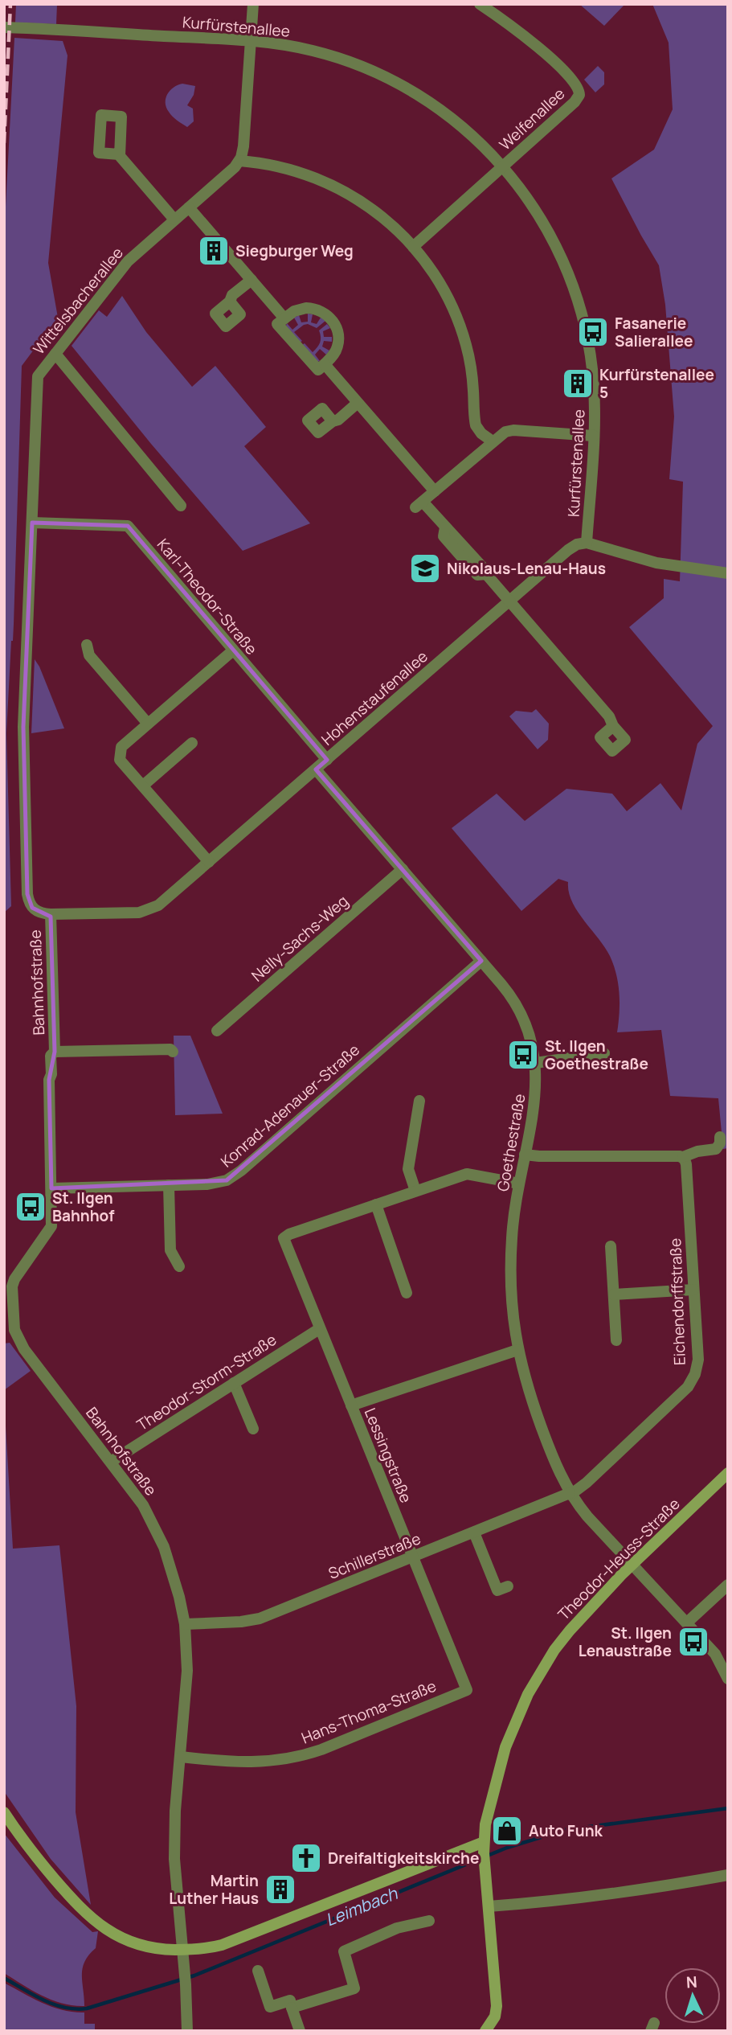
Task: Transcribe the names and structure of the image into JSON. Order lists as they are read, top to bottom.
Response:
{
  "streets": {
    "street": [
      "Kurfürstenallee",
      "Welfenallee",
      "Wittelsbacherallee",
      "Karl-Theodor-Straße",
      "Hohenstaufenallee",
      "Nelly-Sachs-Weg",
      "Bahnhofstraße",
      "Konrad-Adenauer-Straße",
      "Goethestraße",
      "Eichendorffstraße",
      "Theodor-Storm-Straße",
      "Lessingstraße",
      "Schillerstraße",
      "Theodor-Heuss-Straße",
      "Hans-Thoma-Straße"
    ]
  },
  "crossings": [
    ["Kurfürstenallee", "Welfenallee"],
    ["Kurfürstenallee", "Hohenstaufenallee"],
    ["Wittelsbacherallee", "Karl-Theodor-Straße"],
    ["Wittelsbacherallee", "Hohenstaufenallee"],
    ["Wittelsbacherallee", "Bahnhofstraße"],
    ["Karl-Theodor-Straße", "Hohenstaufenallee"],
    ["Hohenstaufenallee", "Bahnhofstraße"],
    ["Hohenstaufenallee", "Goethestraße"],
    ["Nelly-Sachs-Weg", "Goethestraße"],
    ["Bahnhofstraße", "Konrad-Adenauer-Straße"],
    ["Bahnhofstraße", "Theodor-Storm-Straße"],
    ["Bahnhofstraße", "Schillerstraße"],
    ["Bahnhofstraße", "Hans-Thoma-Straße"],
    ["Konrad-Adenauer-Straße", "Goethestraße"],
    ["Goethestraße", "Eichendorffstraße"],
    ["Goethestraße", "Schillerstraße"],
    ["Goethestraße", "Theodor-Heuss-Straße"],
    ["Eichendorffstraße", "Schillerstraße"],
    ["Theodor-Storm-Straße", "Lessingstraße"],
    ["Lessingstraße", "Schillerstraße"],
    ["Lessingstraße", "Hans-Thoma-Straße"]
  ],
  "water": ["Leimbach"],
  "places": {
    "building": ["Siegburger Weg", "Kurfürstenallee 5", "Martin Luther Haus"],
    "bus stop": [
      "Fasanerie Salierallee",
      "St. Ilgen Goethestraße",
      "St. Ilgen Bahnhof",
      "St. Ilgen Lenaustraße"
    ],
    "school or university": ["Nikolaus-Lenau-Haus"],
    "shop": ["Auto Funk"],
    "church": ["Dreifaltigkeitskirche"]
  },
  "north": "top"
}
